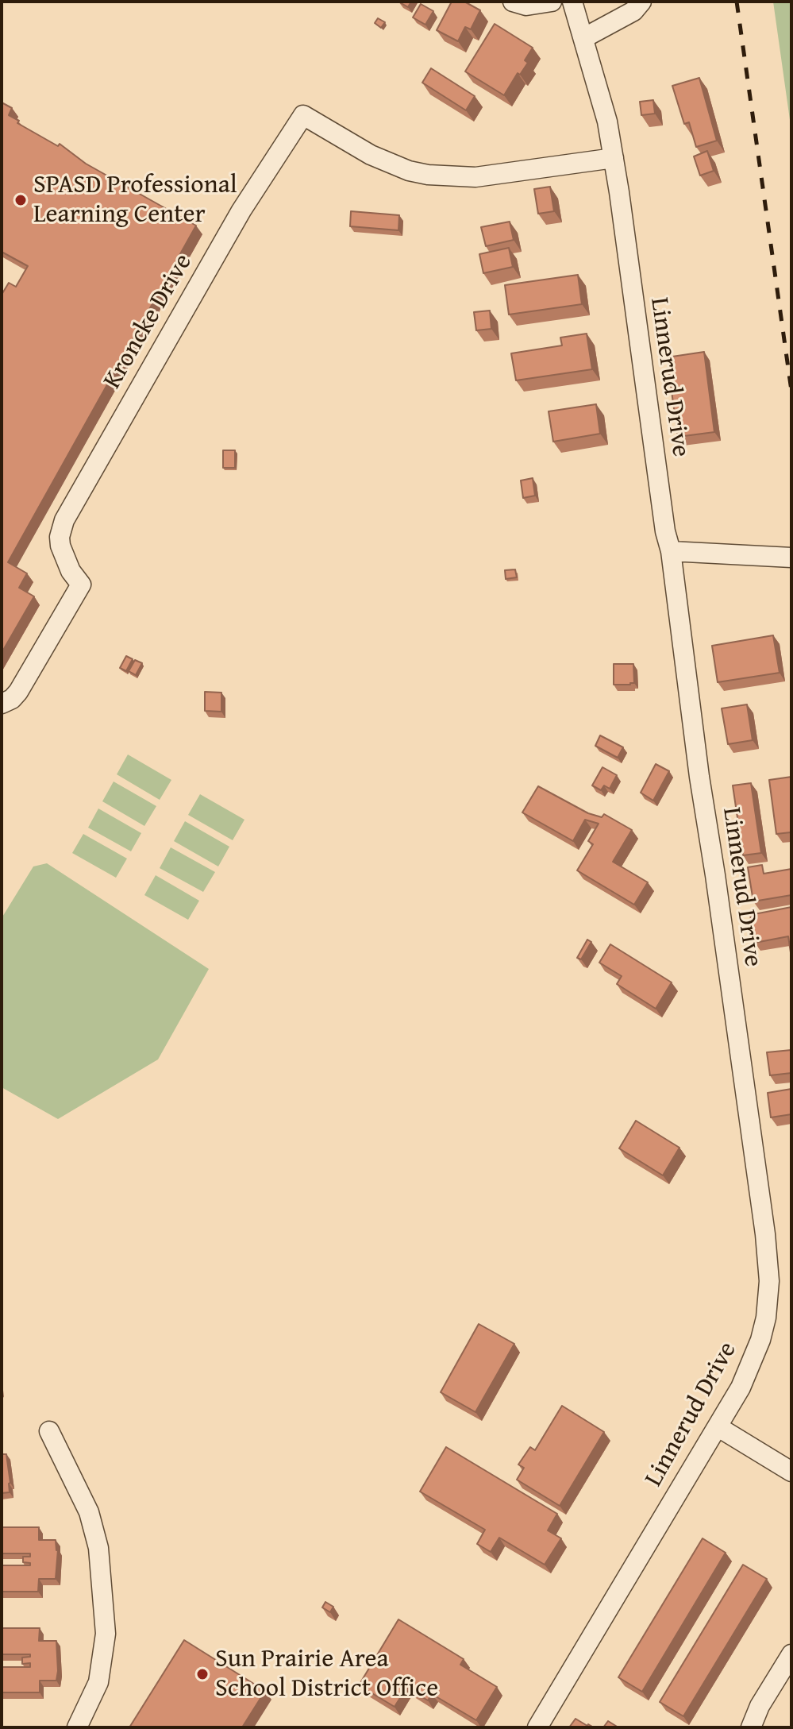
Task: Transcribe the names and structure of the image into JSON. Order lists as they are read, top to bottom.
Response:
{
  "streets": {
    "street": ["Kroncke Drive", "Linnerud Drive"]
  },
  "crossings": [
    ["Kroncke Drive", "Linnerud Drive"]
  ],
  "places": ["SPASD Professional Learning Center", "Sun Prairie Area School District Office"]
}
